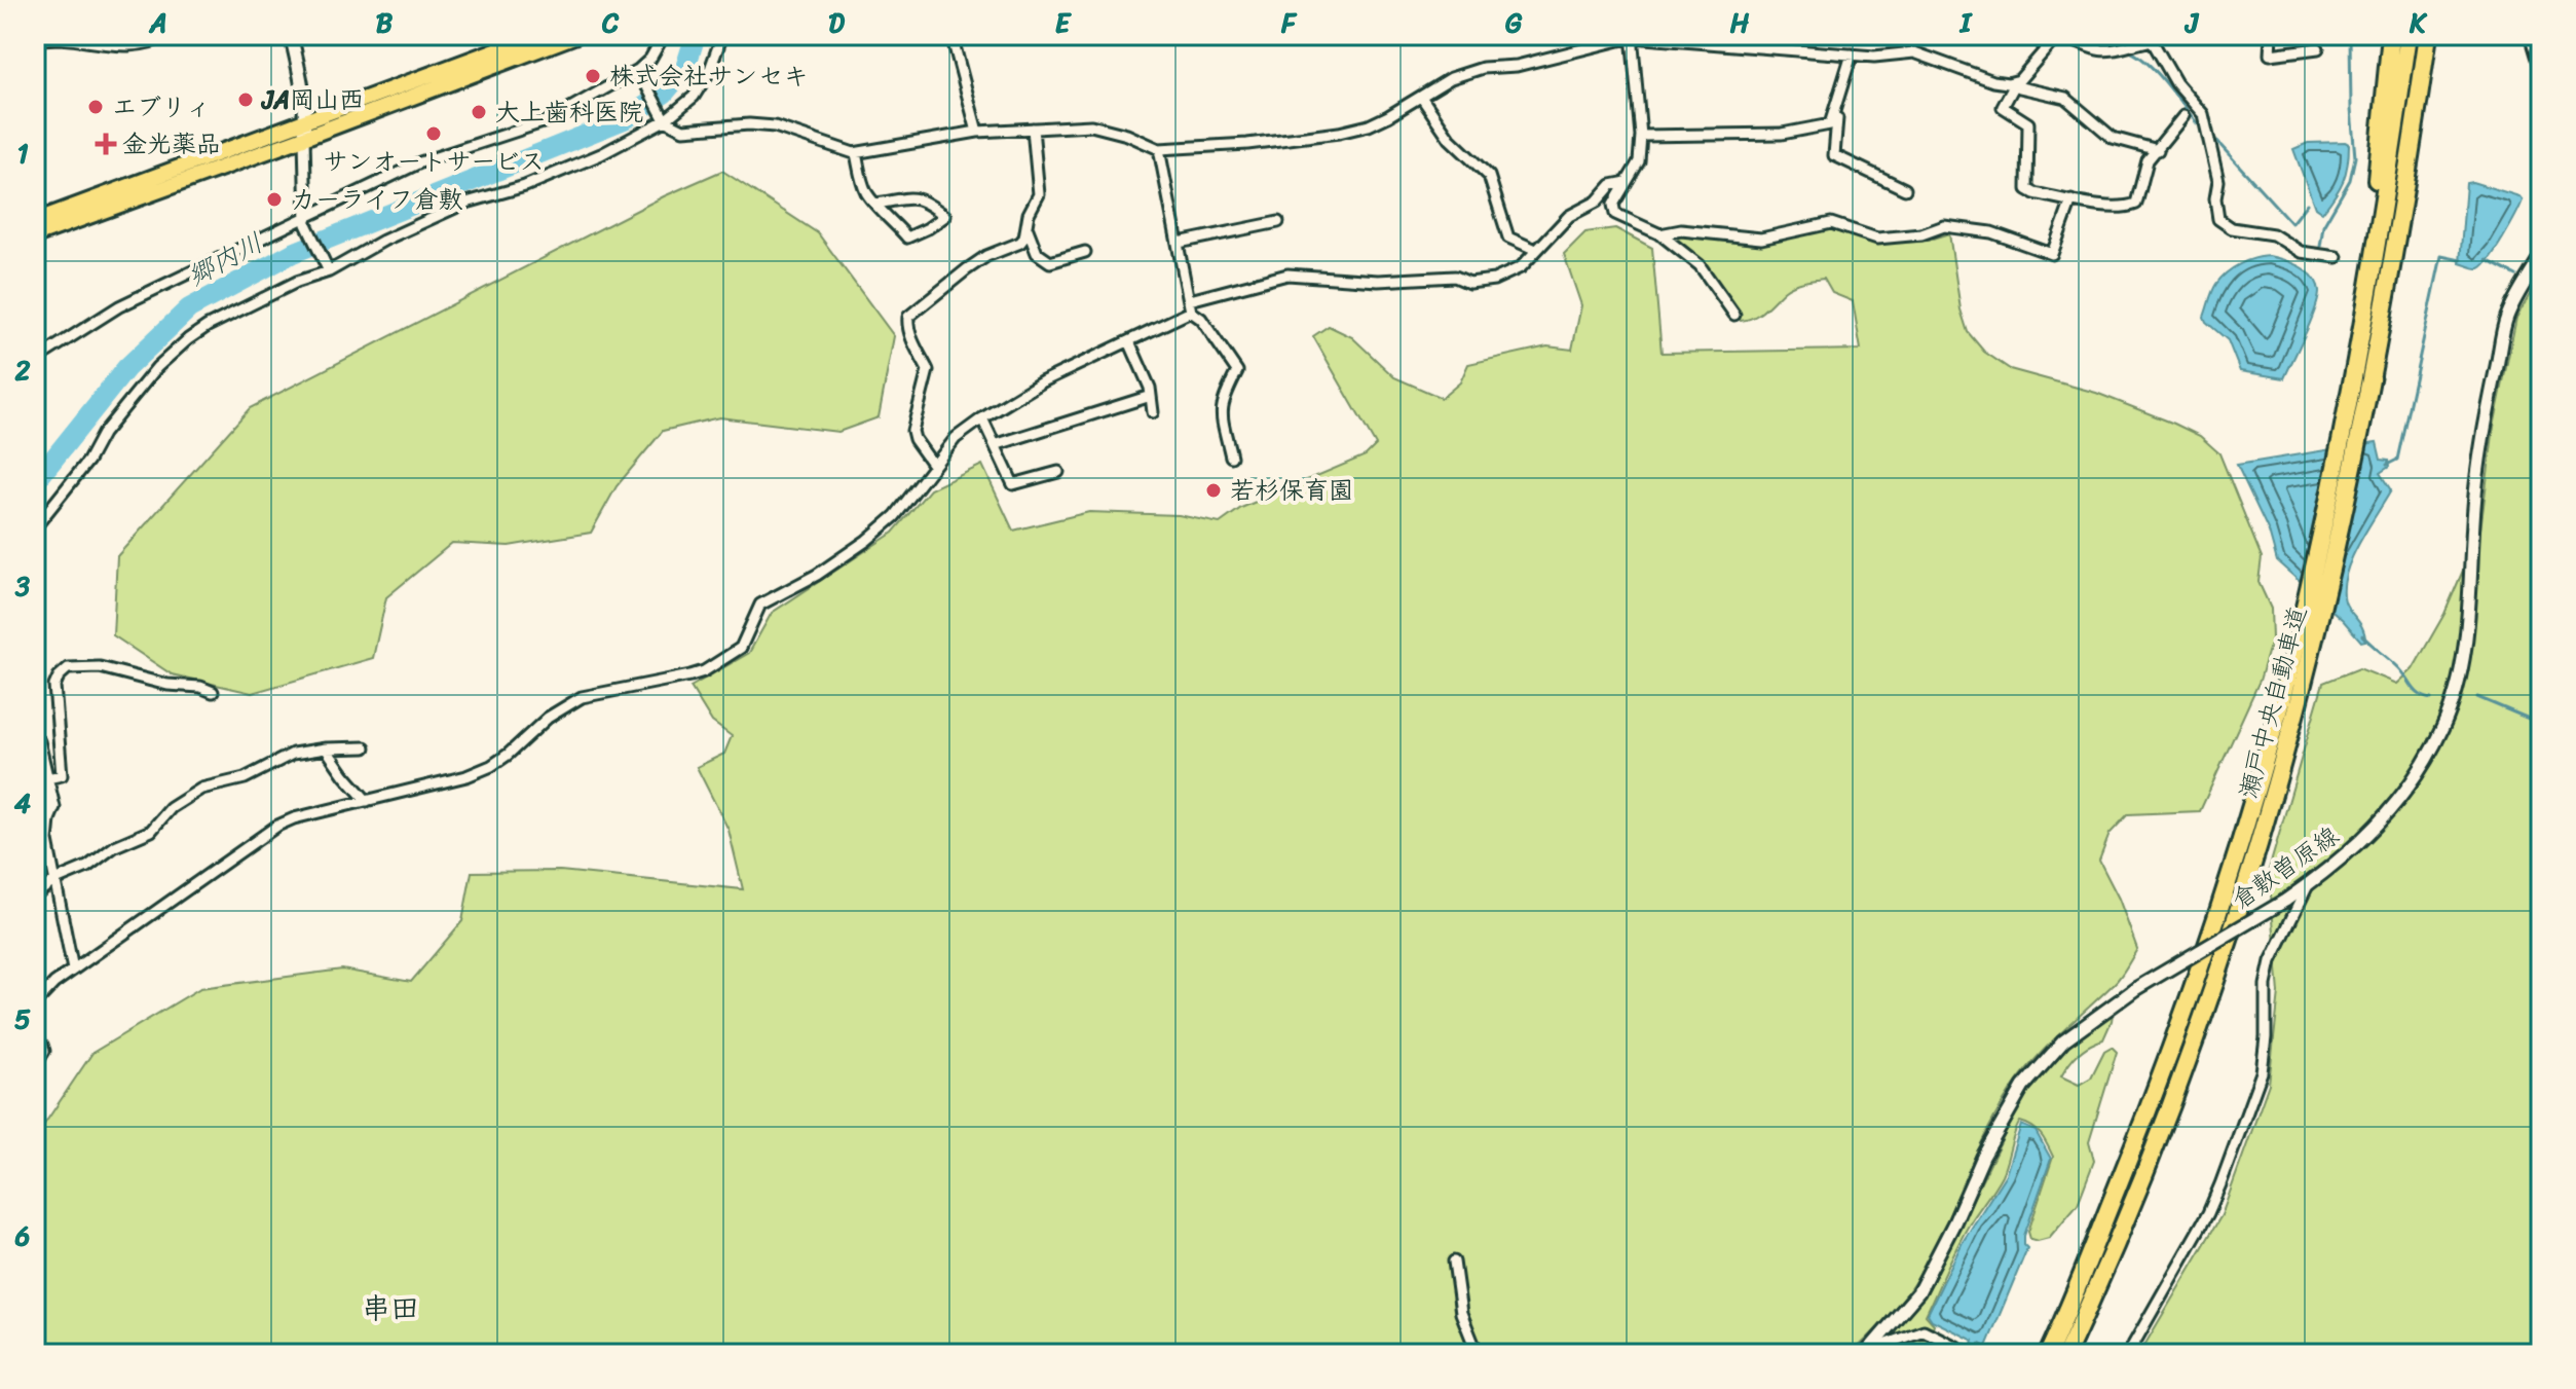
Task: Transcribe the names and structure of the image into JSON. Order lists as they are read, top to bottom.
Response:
{
  "streets": {
    "highway": ["瀬戸中央自動車道"],
    "street": ["倉敷曽原線"]
  },
  "districts": ["串田"],
  "water": ["郷内川"],
  "places": {
    "other": [
      "株式会社サンセキ",
      "JA岡山西",
      "エブリィ",
      "大上歯科医院",
      "サンオートサービス",
      "カーライフ倉敷",
      "若杉保育園"
    ],
    "health": ["金光薬品"]
  },
  "grid": {
    "columns": [
      "A",
      "B",
      "C",
      "D",
      "E",
      "F",
      "G",
      "H",
      "I",
      "J",
      "K"
    ],
    "rows": [
      "1",
      "2",
      "3",
      "4",
      "5",
      "6"
    ]
  }
}
